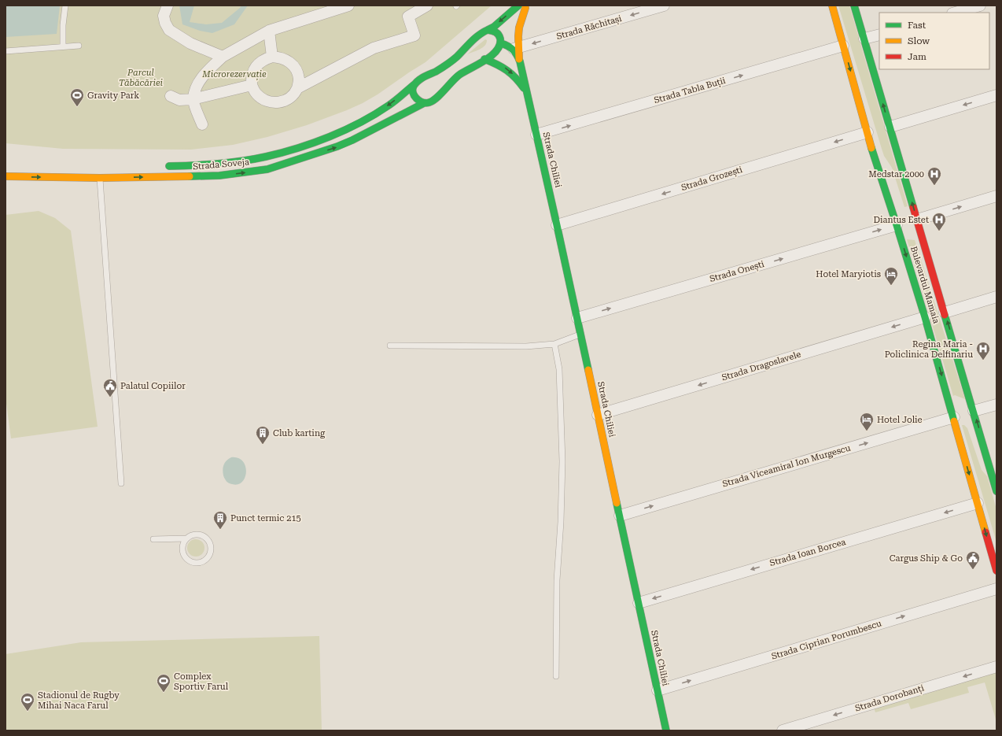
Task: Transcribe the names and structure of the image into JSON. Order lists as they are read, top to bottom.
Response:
{
  "streets": {
    "main road": ["Strada Chiliei", "Strada Soveja", "Bulevardul Mamaia"],
    "street": [
      "Strada Răchitași",
      "Strada Tabla Buții",
      "Strada Grozești",
      "Strada Onești",
      "Strada Dragoslavele",
      "Strada Viceamiral Ion Murgescu",
      "Strada Ioan Borcea",
      "Strada Ciprian Porumbescu",
      "Strada Dorobanți"
    ]
  },
  "crossings": [
    ["Strada Răchitași", "Strada Chiliei"],
    ["Strada Tabla Buții", "Strada Chiliei"],
    ["Strada Tabla Buții", "Bulevardul Mamaia"],
    ["Strada Chiliei", "Strada Soveja"],
    ["Strada Chiliei", "Strada Grozești"],
    ["Strada Chiliei", "Strada Onești"],
    ["Strada Chiliei", "Strada Dragoslavele"],
    ["Strada Chiliei", "Strada Viceamiral Ion Murgescu"],
    ["Strada Chiliei", "Strada Ioan Borcea"],
    ["Strada Chiliei", "Strada Ciprian Porumbescu"],
    ["Strada Grozești", "Bulevardul Mamaia"],
    ["Strada Onești", "Bulevardul Mamaia"],
    ["Bulevardul Mamaia", "Strada Dragoslavele"],
    ["Bulevardul Mamaia", "Strada Viceamiral Ion Murgescu"],
    ["Bulevardul Mamaia", "Strada Ioan Borcea"]
  ],
  "one_way": [
    "Strada Răchitași",
    "Strada Tabla Buții",
    "Strada Grozești",
    "Strada Onești",
    "Strada Dragoslavele",
    "Strada Viceamiral Ion Murgescu",
    "Strada Ioan Borcea",
    "Strada Ciprian Porumbescu",
    "Strada Dorobanți"
  ],
  "parks": ["Parcul Tăbăcăriei", "Microrezervație"],
  "places": {
    "sports": ["Gravity Park", "Complex Sportiv Farul", "Stadionul de Rugby Mihai Naca Farul"],
    "hospital": ["Medstar 2000", "Diantus Estet", "Regina Maria - Policlinica Delfinariu"],
    "hotel": ["Hotel Maryiotis", "Hotel Jolie"],
    "public building": ["Palatul Copiilor", "Cargus Ship & Go"],
    "building": ["Club karting", "Punct termic 215"]
  },
  "legend": ["Fast", "Slow", "Jam"]
}
